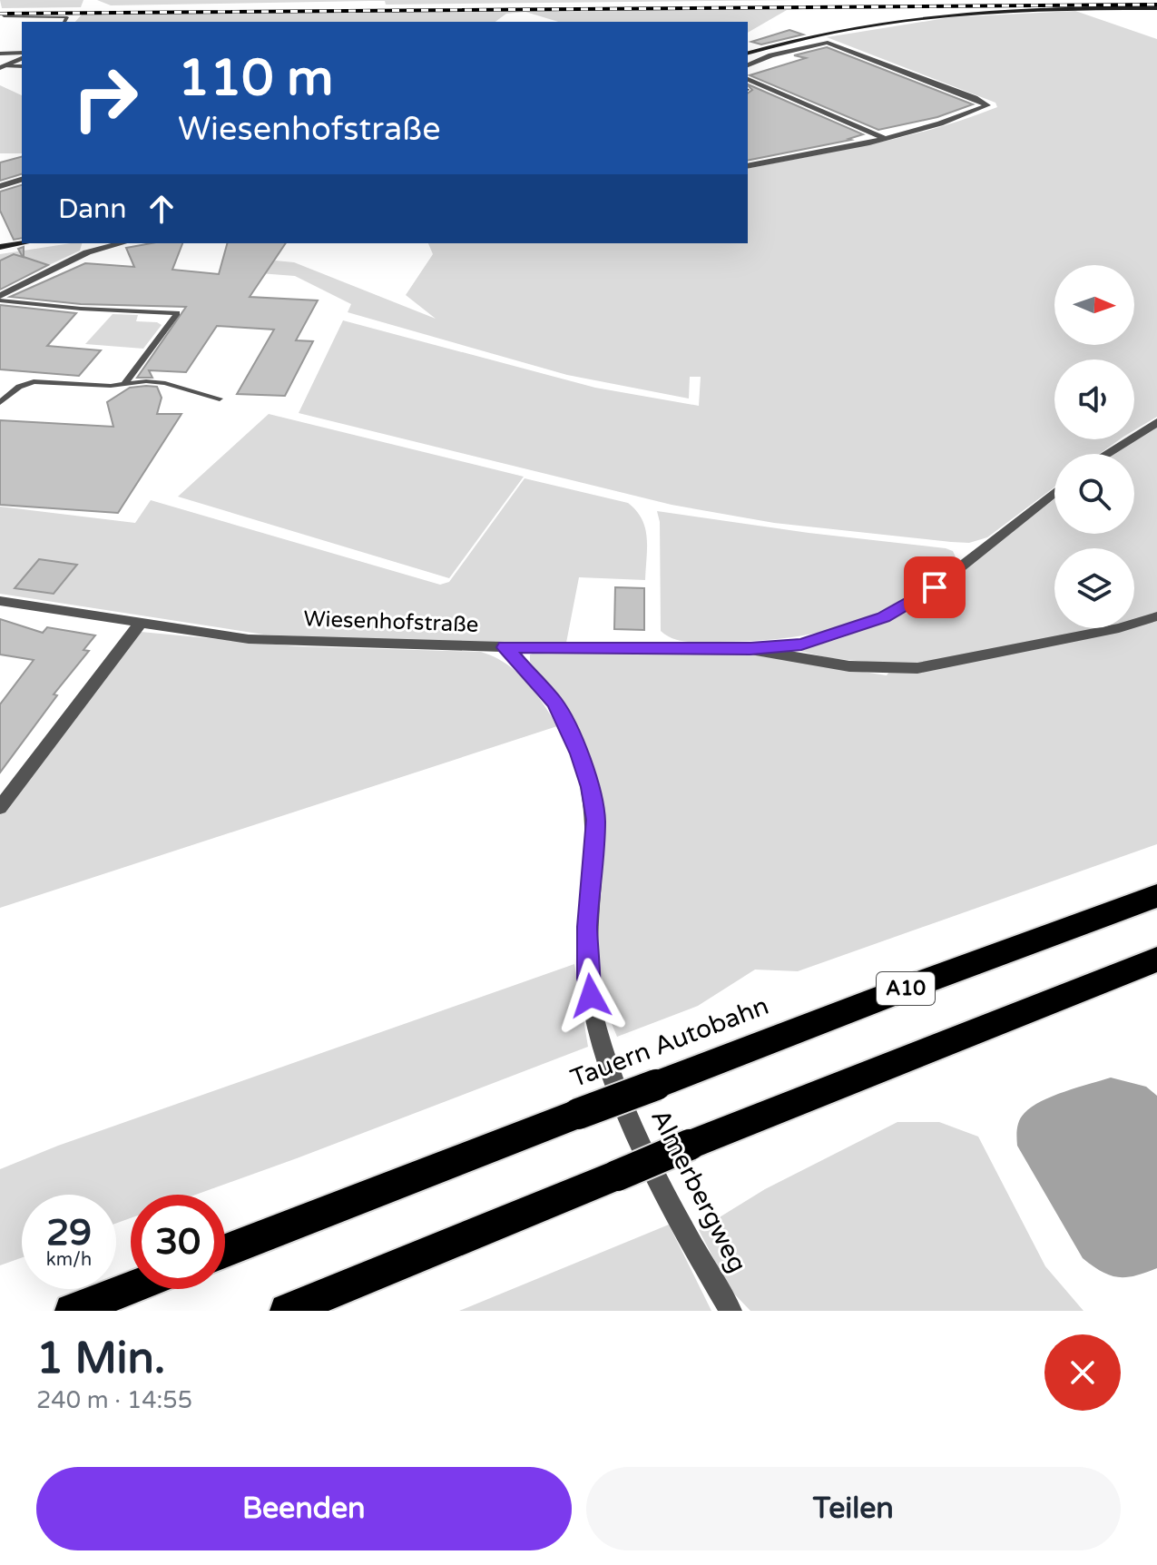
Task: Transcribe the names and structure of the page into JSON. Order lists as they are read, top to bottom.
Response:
{
  "streets": {
    "highway": ["A10", "Tauern Autobahn"],
    "street": ["Wiesenhofstraße", "Almerbergweg"]
  },
  "crossings": [
    ["Wiesenhofstraße", "Almerbergweg"]
  ],
  "north": "right",
  "page": {
    "turn": ["110 m", "Wiesenhofstraße"],
    "then": "Dann",
    "speed": "29 km/h",
    "limit": "30",
    "heading": ["1 Min.", "240 m · 14:55"],
    "buttons": ["Beenden", "Teilen"]
  }
}
